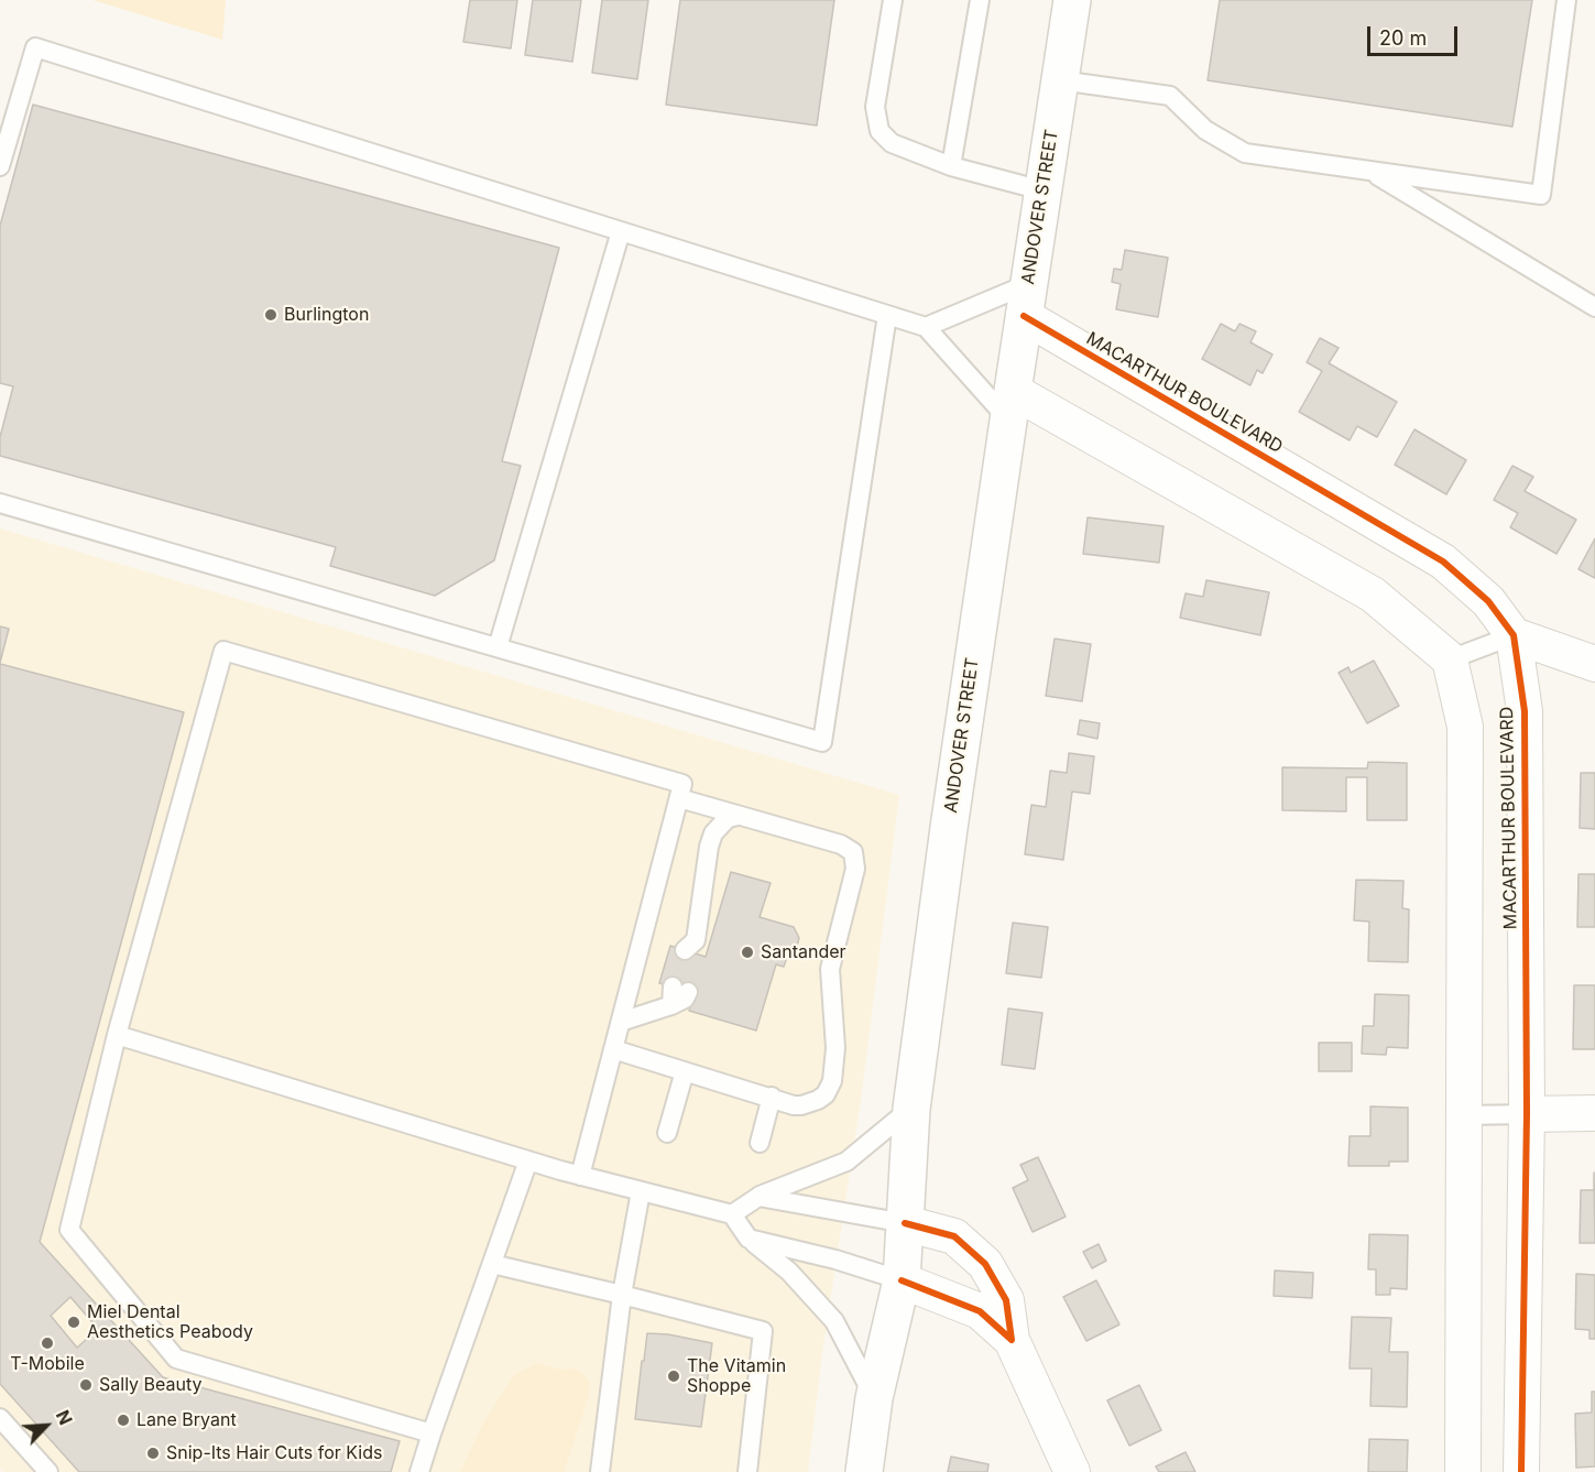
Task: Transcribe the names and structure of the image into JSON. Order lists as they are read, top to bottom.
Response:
{
  "streets": {
    "highway": ["ANDOVER STREET"],
    "street": ["MACARTHUR BOULEVARD"]
  },
  "crossings": [
    ["ANDOVER STREET", "MACARTHUR BOULEVARD"]
  ],
  "places": [
    "Burlington",
    "Santander",
    "Miel Dental Aesthetics Peabody",
    "T-Mobile",
    "The Vitamin Shoppe",
    "Sally Beauty",
    "Lane Bryant",
    "Snip-Its Hair Cuts for Kids"
  ],
  "scale_bar": "20 m",
  "north": "top right"
}
